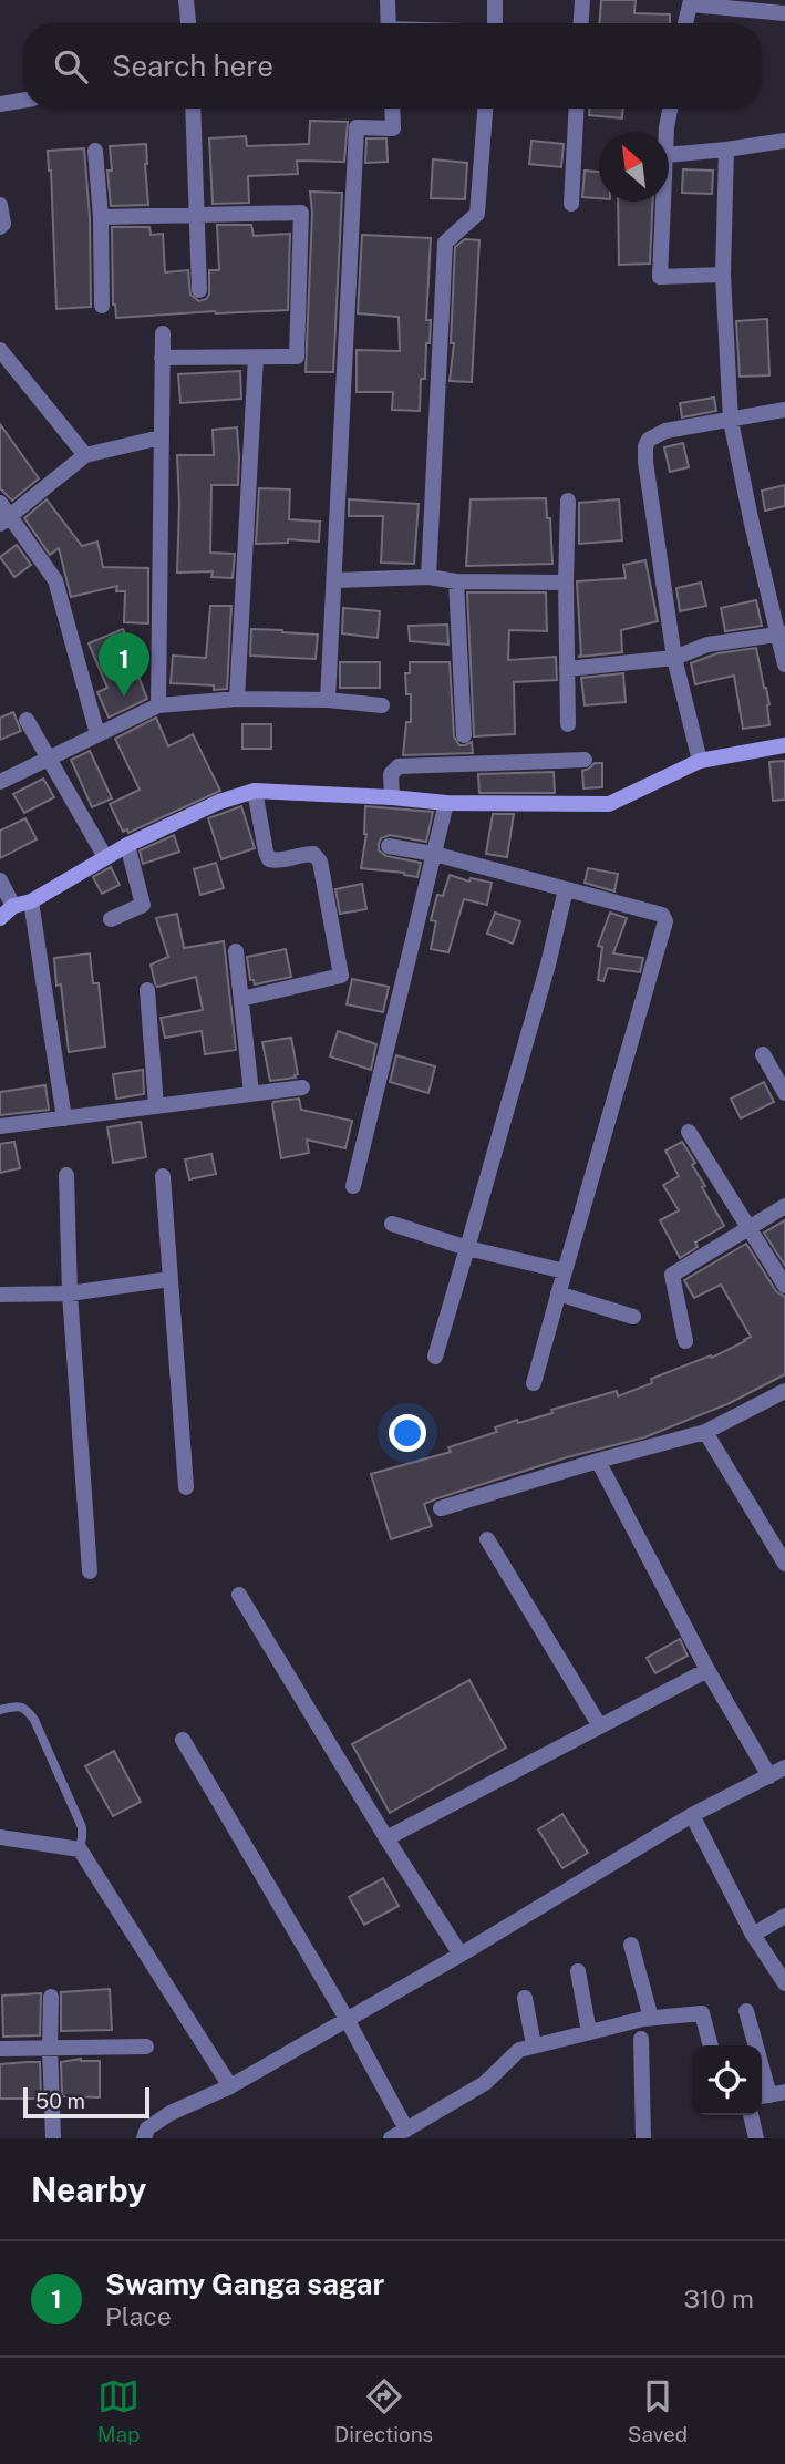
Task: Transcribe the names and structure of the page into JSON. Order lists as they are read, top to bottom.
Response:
{
  "scale_bar": "50 m",
  "north": "top left",
  "page": {
    "search": "Search here",
    "pins": "1",
    "scale": "50 m",
    "heading": "Nearby",
    "list": [
      {
        "mark": "1",
        "name": "Swamy Ganga sagar",
        "note": "Place",
        "value": "310 m"
      }
    ],
    "nav": ["Map", "Directions", "Saved"]
  }
}
